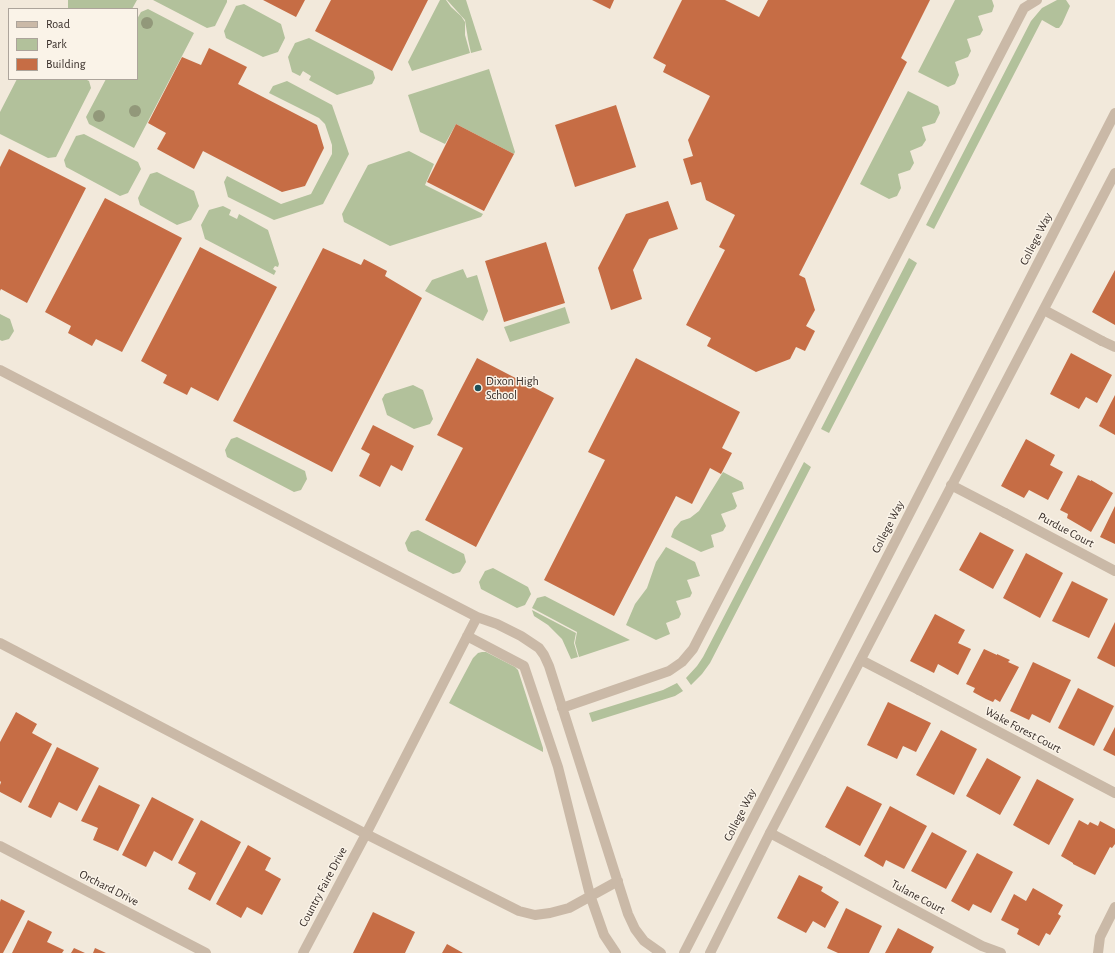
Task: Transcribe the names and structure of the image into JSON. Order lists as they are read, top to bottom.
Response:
{
  "streets": {
    "street": [
      "College Way",
      "Purdue Court",
      "Wake Forest Court",
      "Country Faire Drive",
      "Orchard Drive",
      "Tulane Court"
    ]
  },
  "places": ["Dixon High School"],
  "legend": ["Road", "Park", "Building"]
}
